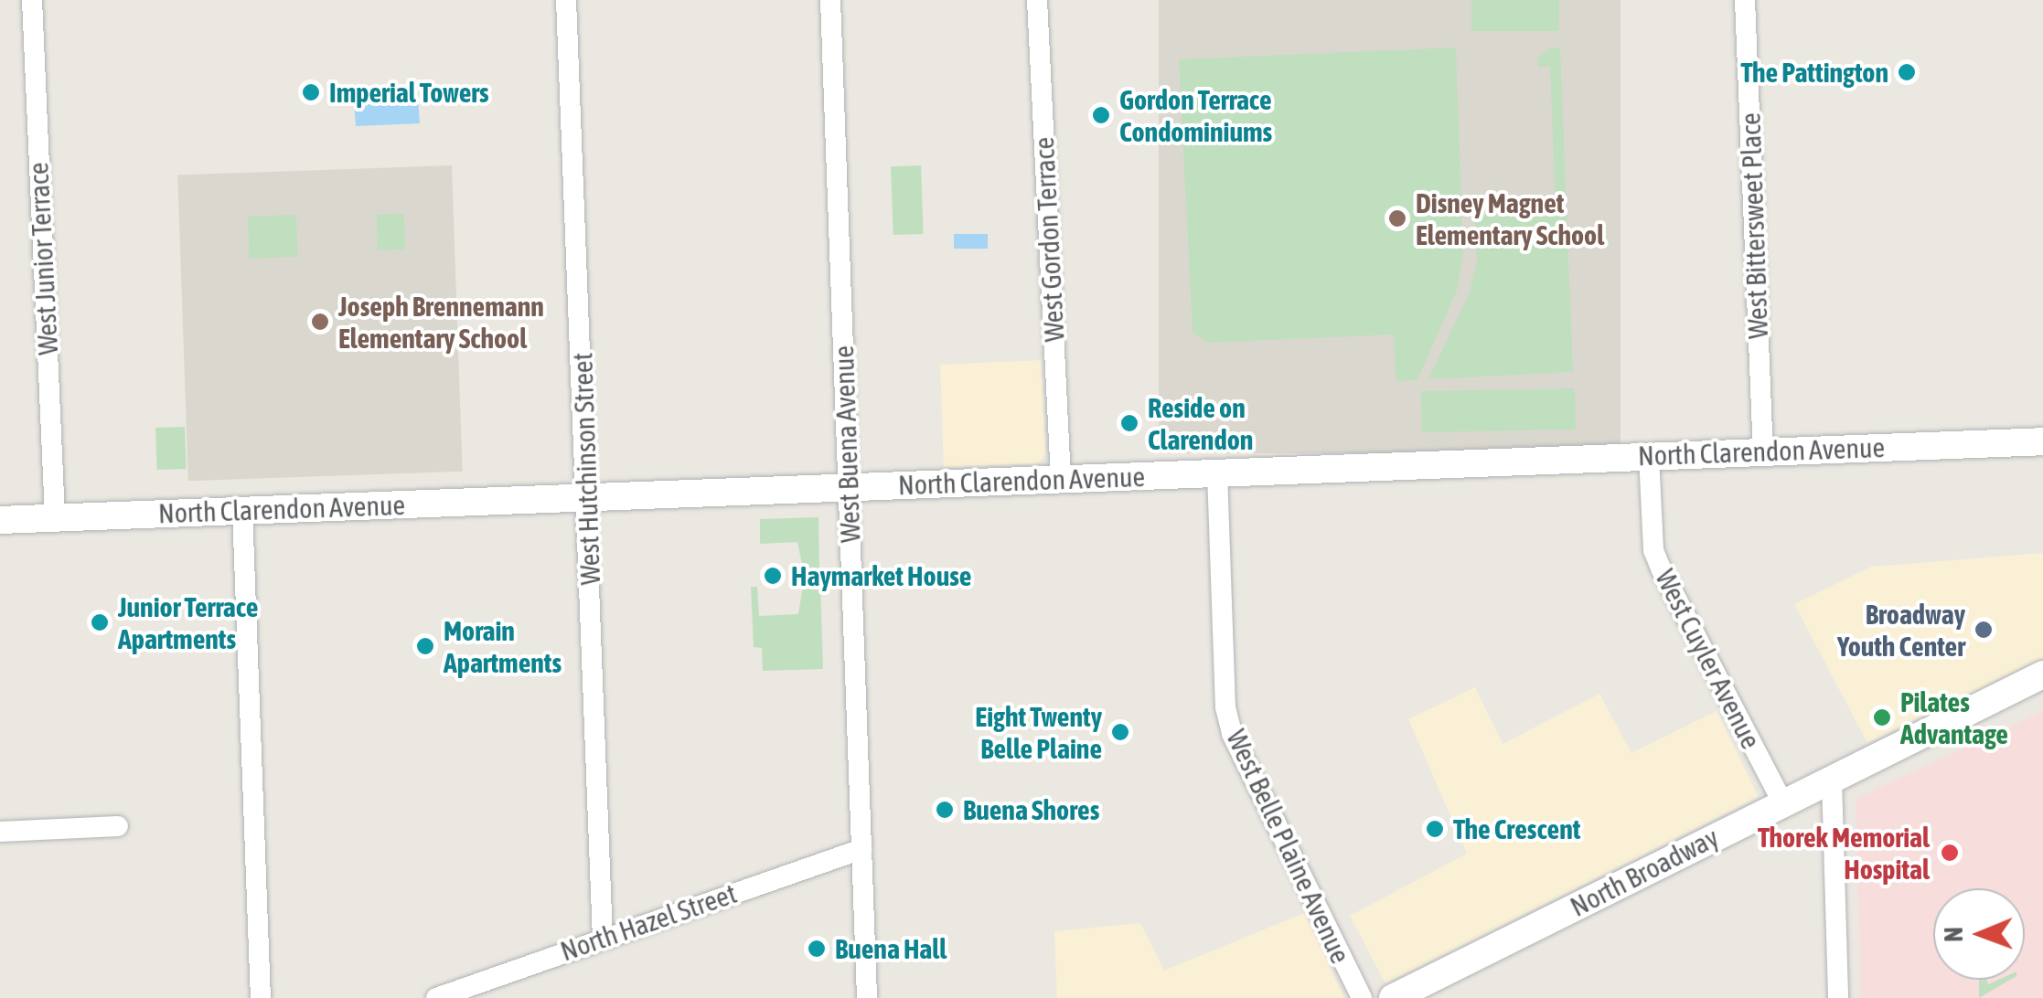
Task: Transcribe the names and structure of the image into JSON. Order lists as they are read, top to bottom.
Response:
{
  "streets": {
    "street": [
      "West Bittersweet Place",
      "West Gordon Terrace",
      "West Junior Terrace",
      "West Buena Avenue",
      "North Clarendon Avenue",
      "West Hutchinson Street",
      "West Cuyler Avenue",
      "West Belle Plaine Avenue",
      "North Broadway",
      "North Hazel Street"
    ]
  },
  "crossings": [
    ["West Bittersweet Place", "North Clarendon Avenue"],
    ["West Gordon Terrace", "North Clarendon Avenue"],
    ["West Junior Terrace", "North Clarendon Avenue"],
    ["West Buena Avenue", "North Clarendon Avenue"],
    ["West Buena Avenue", "North Hazel Street"],
    ["North Clarendon Avenue", "West Hutchinson Street"],
    ["North Clarendon Avenue", "West Cuyler Avenue"],
    ["North Clarendon Avenue", "West Belle Plaine Avenue"],
    ["West Hutchinson Street", "North Hazel Street"],
    ["West Cuyler Avenue", "North Broadway"]
  ],
  "places": [
    "The Pattington",
    "Imperial Towers",
    "Gordon Terrace Condominiums",
    "Disney Magnet Elementary School",
    "Joseph Brennemann Elementary School",
    "Reside on Clarendon",
    "Haymarket House",
    "Junior Terrace Apartments",
    "Broadway Youth Center",
    "Morain Apartments",
    "Pilates Advantage",
    "Eight Twenty Belle Plaine",
    "Buena Shores",
    "The Crescent",
    "Thorek Memorial Hospital",
    "Buena Hall"
  ],
  "north": "left"
}
